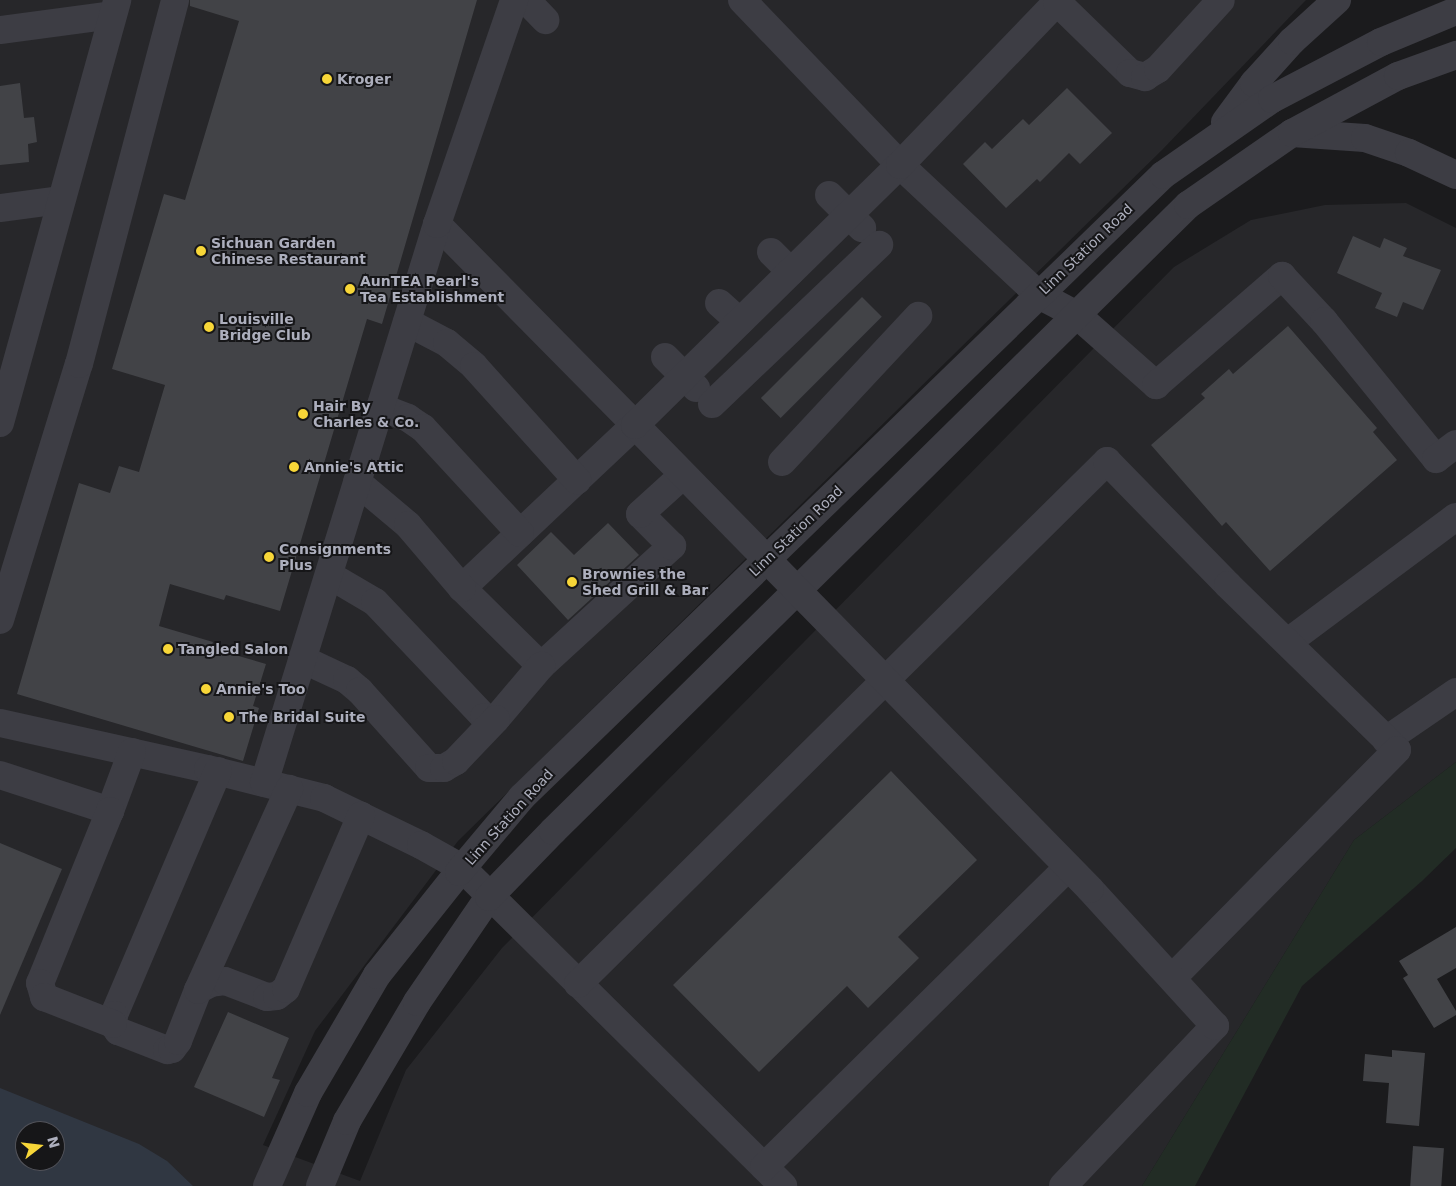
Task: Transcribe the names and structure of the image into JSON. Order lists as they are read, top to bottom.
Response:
{
  "streets": {
    "street": ["Linn Station Road"]
  },
  "places": [
    "Kroger",
    "Sichuan Garden Chinese Restaurant",
    "AunTEA Pearl's Tea Establishment",
    "Louisville Bridge Club",
    "Hair By Charles & Co.",
    "Annie's Attic",
    "Consignments Plus",
    "Brownies the Shed Grill & Bar",
    "Tangled Salon",
    "Annie's Too",
    "The Bridal Suite"
  ],
  "north": "right"
}
